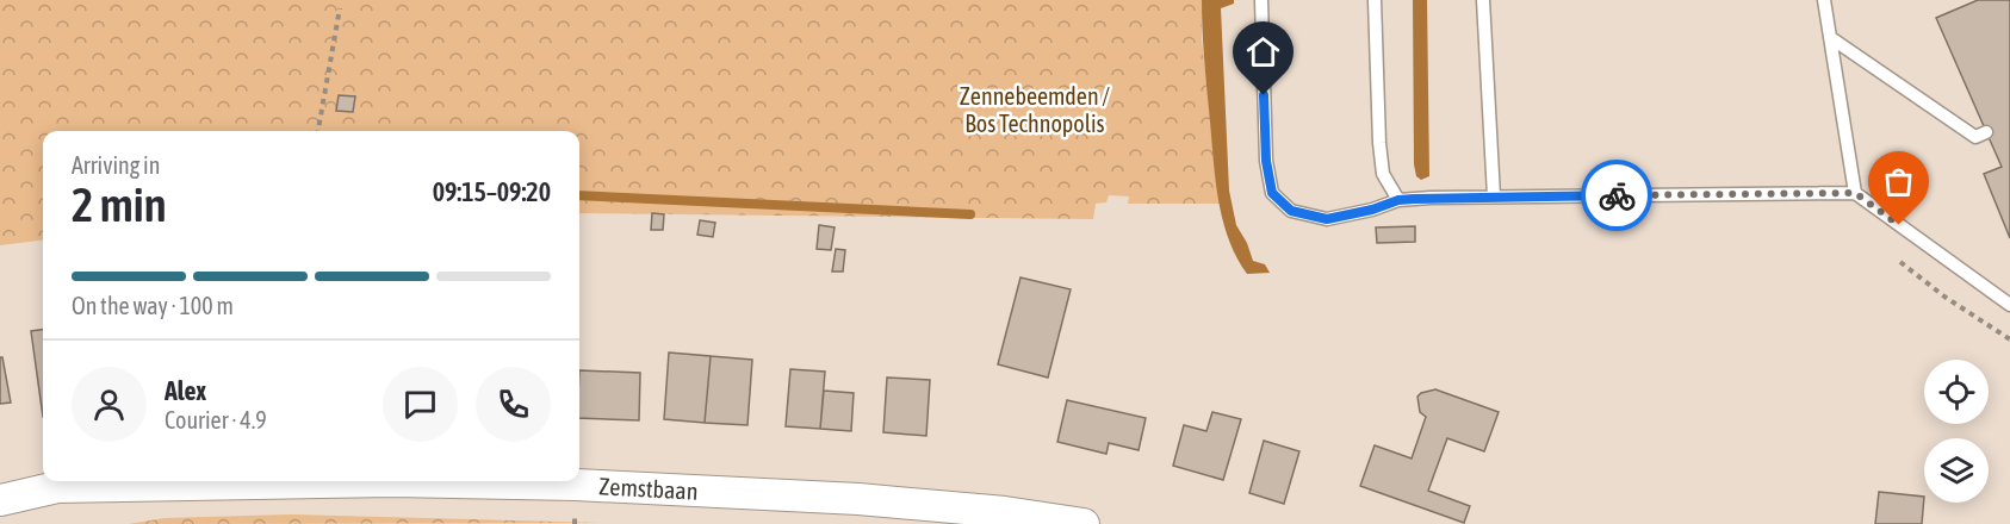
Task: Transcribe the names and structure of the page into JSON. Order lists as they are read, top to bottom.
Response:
{
  "streets": {
    "street": ["Zemstbaan"]
  },
  "parks": ["Zennebeemden / Bos Technopolis"],
  "page": {
    "heading": ["2 min", "Arriving in", "09:15–09:20"],
    "panel": ["Alex", "Courier · 4.9"],
    "bar": "On the way · 100 m"
  }
}
